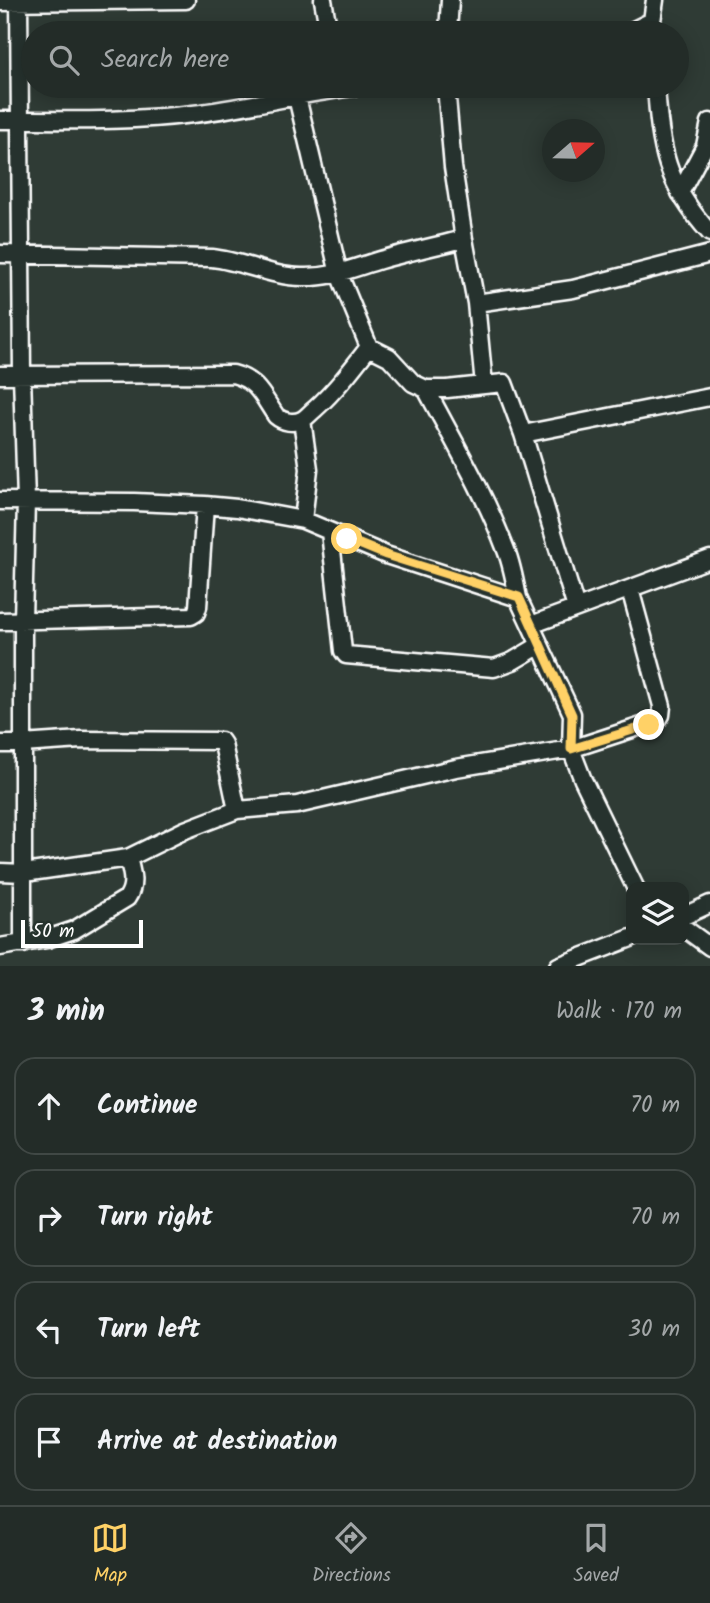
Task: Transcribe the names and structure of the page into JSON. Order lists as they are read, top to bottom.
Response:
{
  "scale_bar": "50 m",
  "north": "right",
  "page": {
    "search": "Search here",
    "scale": "50 m",
    "heading": ["3 min", "Walk · 170 m"],
    "list": [
      ["Continue", "70 m"],
      ["Turn right", "70 m"],
      ["Turn left", "30 m"],
      "Arrive at destination"
    ],
    "nav": ["Map", "Directions", "Saved"]
  }
}
